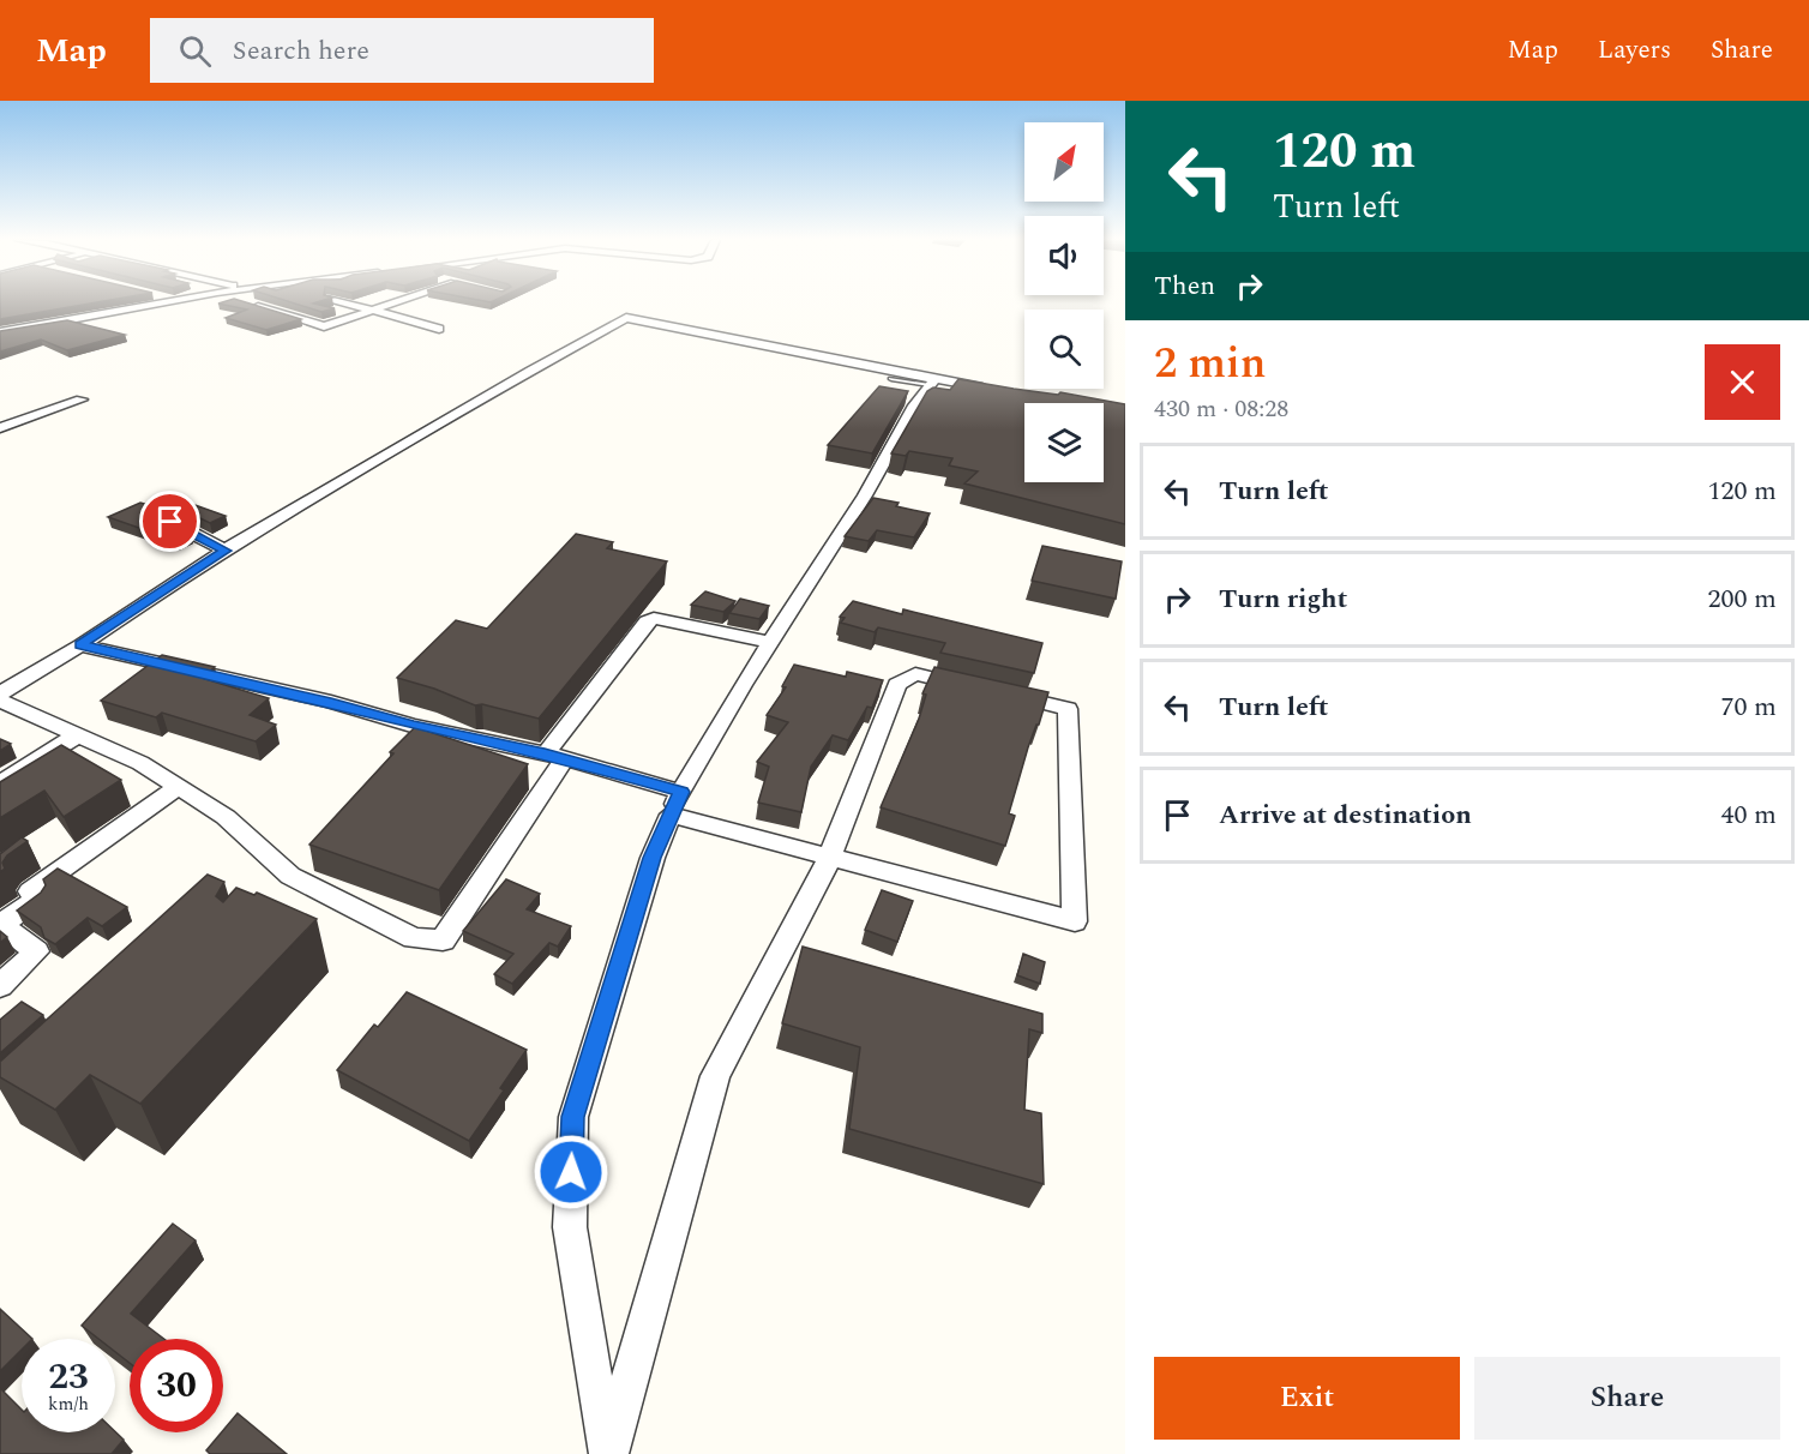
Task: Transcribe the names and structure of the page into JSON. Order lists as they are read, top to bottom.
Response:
{
  "north": "top right",
  "page": {
    "header": "Map",
    "search": "Search here",
    "nav": ["Map", "Layers", "Share"],
    "turn": ["120 m", "Turn left"],
    "then": "Then",
    "heading": ["2 min", "430 m · 08:28"],
    "list": [
      {
        "name": "Turn left",
        "value": "120 m"
      },
      {
        "name": "Turn right",
        "value": "200 m"
      },
      {
        "name": "Turn left",
        "value": "70 m"
      },
      {
        "name": "Arrive at destination",
        "value": "40 m"
      }
    ],
    "speed": "23 km/h",
    "limit": "30",
    "buttons": ["Exit", "Share"]
  }
}
